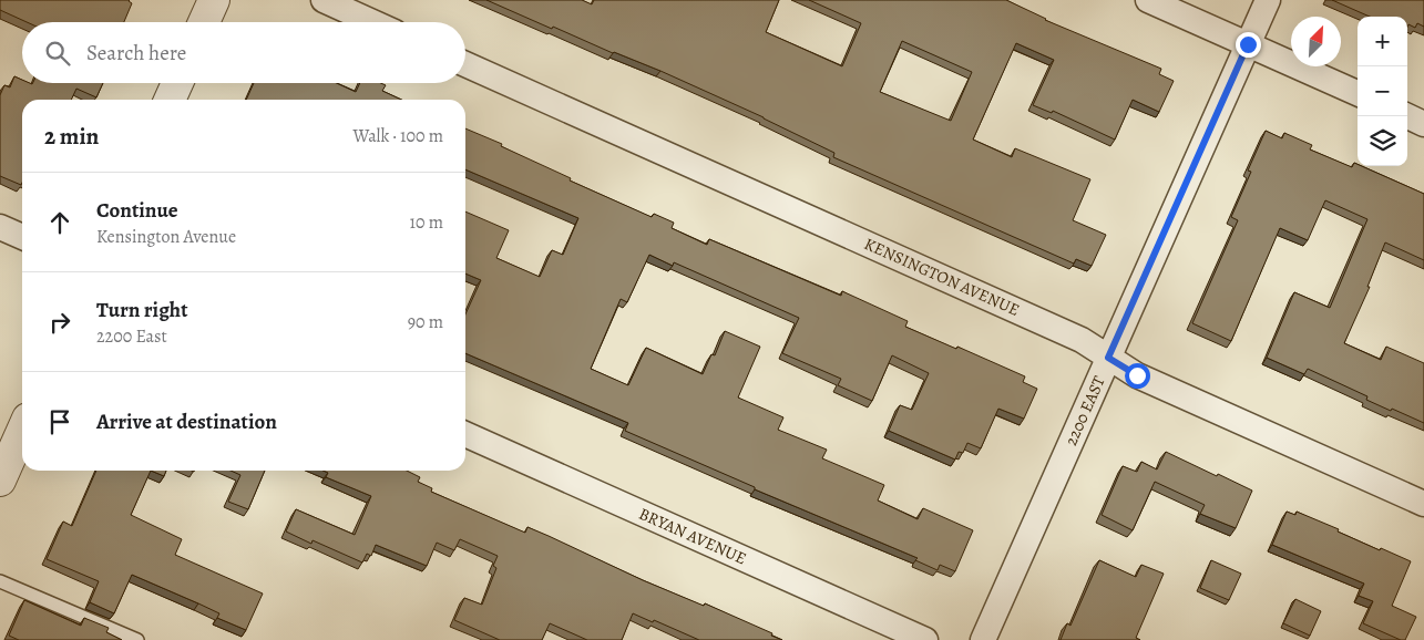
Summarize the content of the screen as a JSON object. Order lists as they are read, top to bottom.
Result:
{
  "streets": {
    "street": ["KENSINGTON AVENUE", "2200 EAST", "BRYAN AVENUE"]
  },
  "crossings": [
    ["KENSINGTON AVENUE", "2200 EAST"]
  ],
  "north": "top right",
  "page": {
    "map_buttons": ["+", "−"],
    "search": "Search here",
    "heading": ["2 min", "Walk · 100 m"],
    "list": [
      ["Continue", "Kensington Avenue", "10 m"],
      ["Turn right", "2200 East", "90 m"],
      "Arrive at destination"
    ]
  }
}
